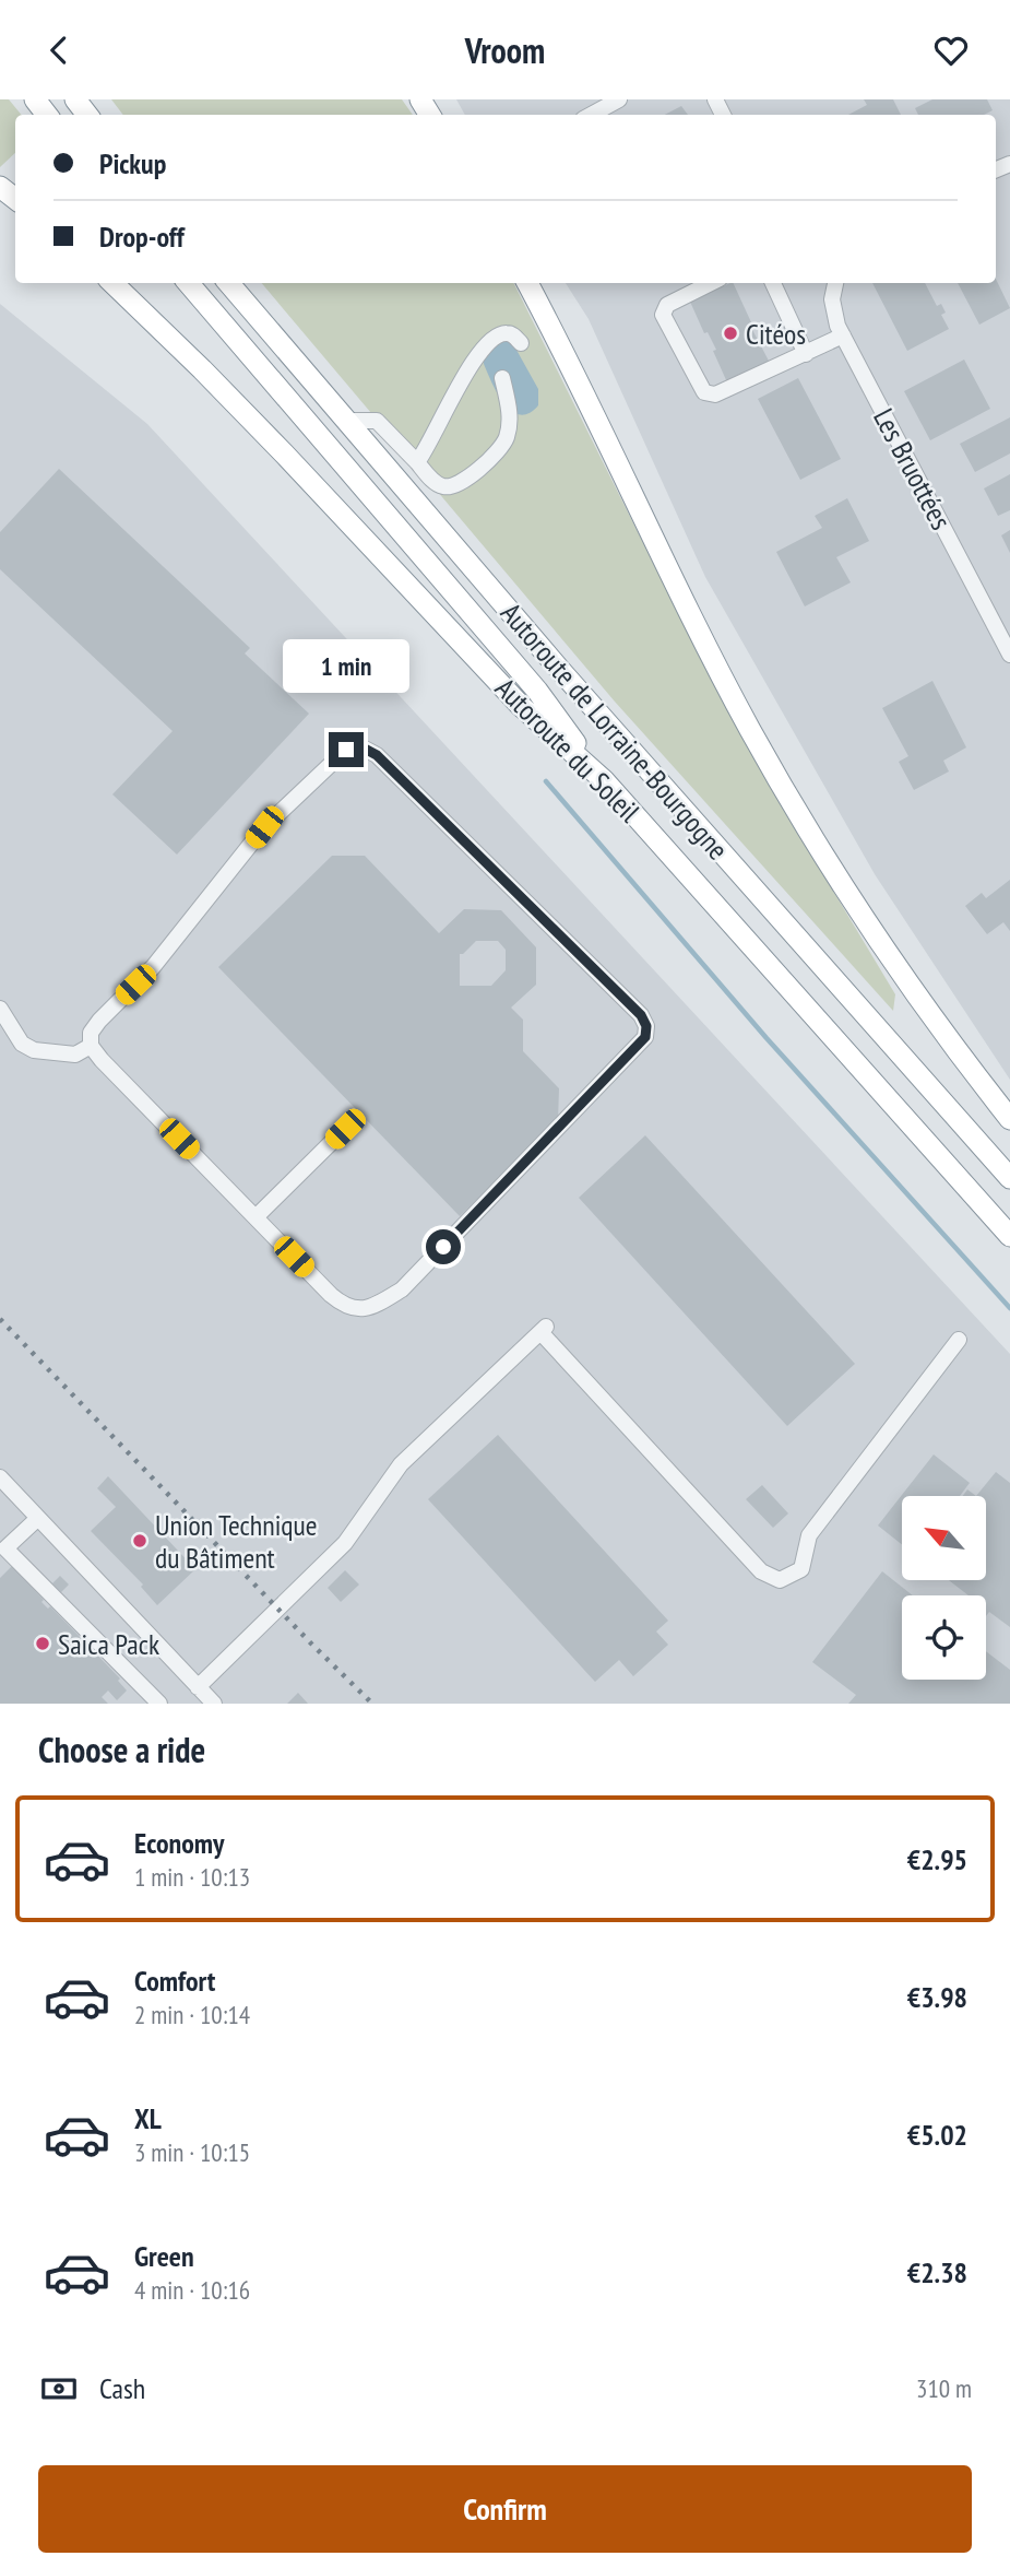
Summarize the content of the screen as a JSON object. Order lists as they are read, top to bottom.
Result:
{
  "streets": {
    "highway": ["Autoroute de Lorraine-Bourgogne", "Autoroute du Soleil"],
    "street": ["Les Bruottées"]
  },
  "crossings": [
    ["Autoroute de Lorraine-Bourgogne", "Autoroute du Soleil"]
  ],
  "places": ["Citéos", "Union Technique du Bâtiment", "Saica Pack"],
  "north": "top left",
  "page": {
    "header": "Vroom",
    "banner": ["Pickup", "Drop-off"],
    "bubble": "1 min",
    "heading": "Choose a ride",
    "list": [
      {
        "name": "Economy",
        "note": "1 min · 10:13",
        "value": "€2.95"
      },
      {
        "name": "Comfort",
        "note": "2 min · 10:14",
        "value": "€3.98"
      },
      {
        "name": "XL",
        "note": "3 min · 10:15",
        "value": "€5.02"
      },
      {
        "name": "Green",
        "note": "4 min · 10:16",
        "value": "€2.38"
      }
    ],
    "pay": ["Cash", "310 m"],
    "buttons": "Confirm"
  }
}
